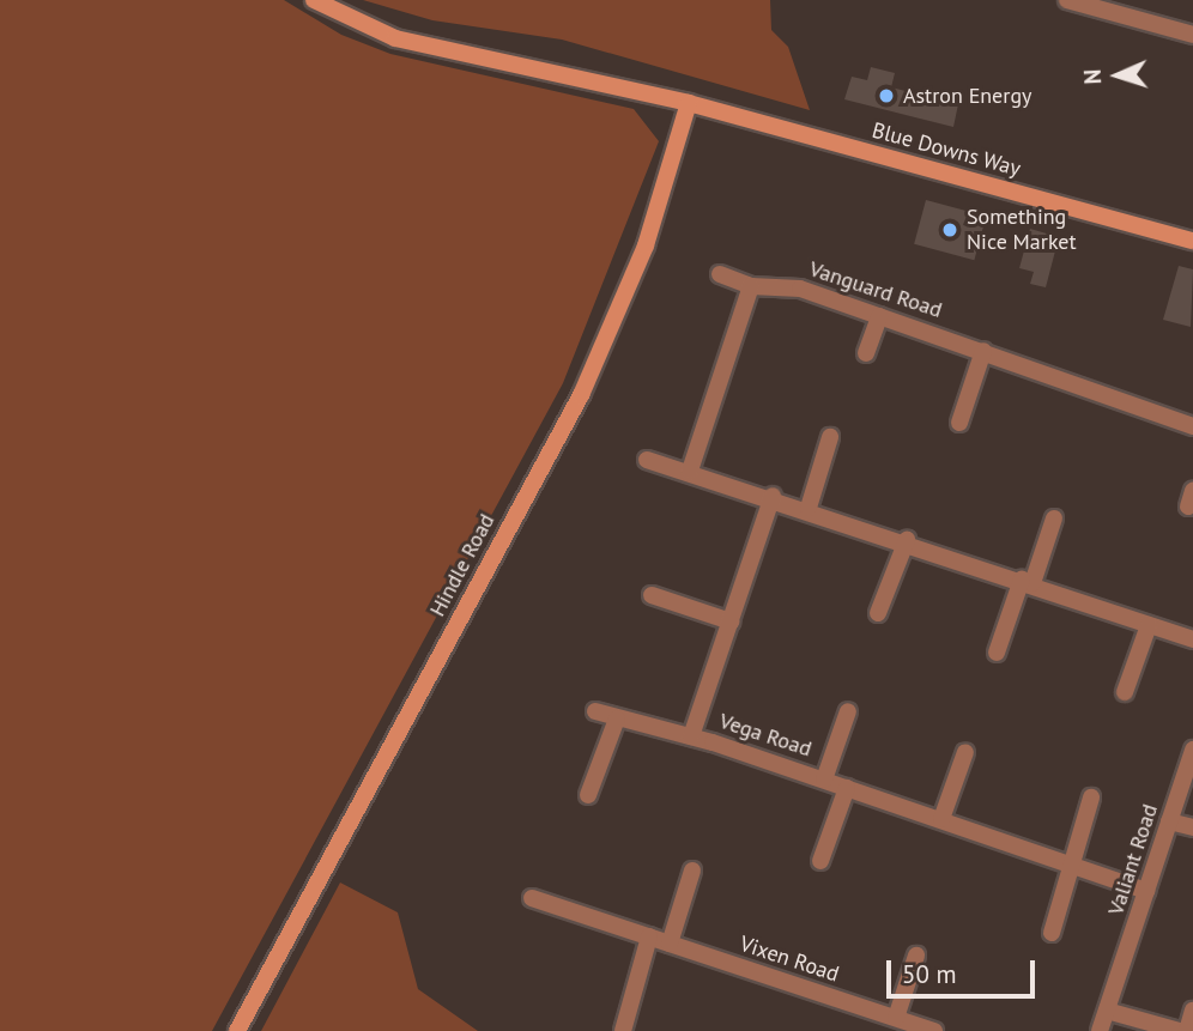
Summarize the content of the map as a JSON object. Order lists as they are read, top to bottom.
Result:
{
  "streets": {
    "street": [
      "Blue Downs Way",
      "Vanguard Road",
      "Hindle Road",
      "Vega Road",
      "Valiant Road",
      "Vixen Road"
    ]
  },
  "crossings": [
    ["Blue Downs Way", "Hindle Road"],
    ["Vega Road", "Valiant Road"]
  ],
  "places": ["Astron Energy", "Something Nice Market"],
  "scale_bar": "50 m",
  "north": "left"
}
